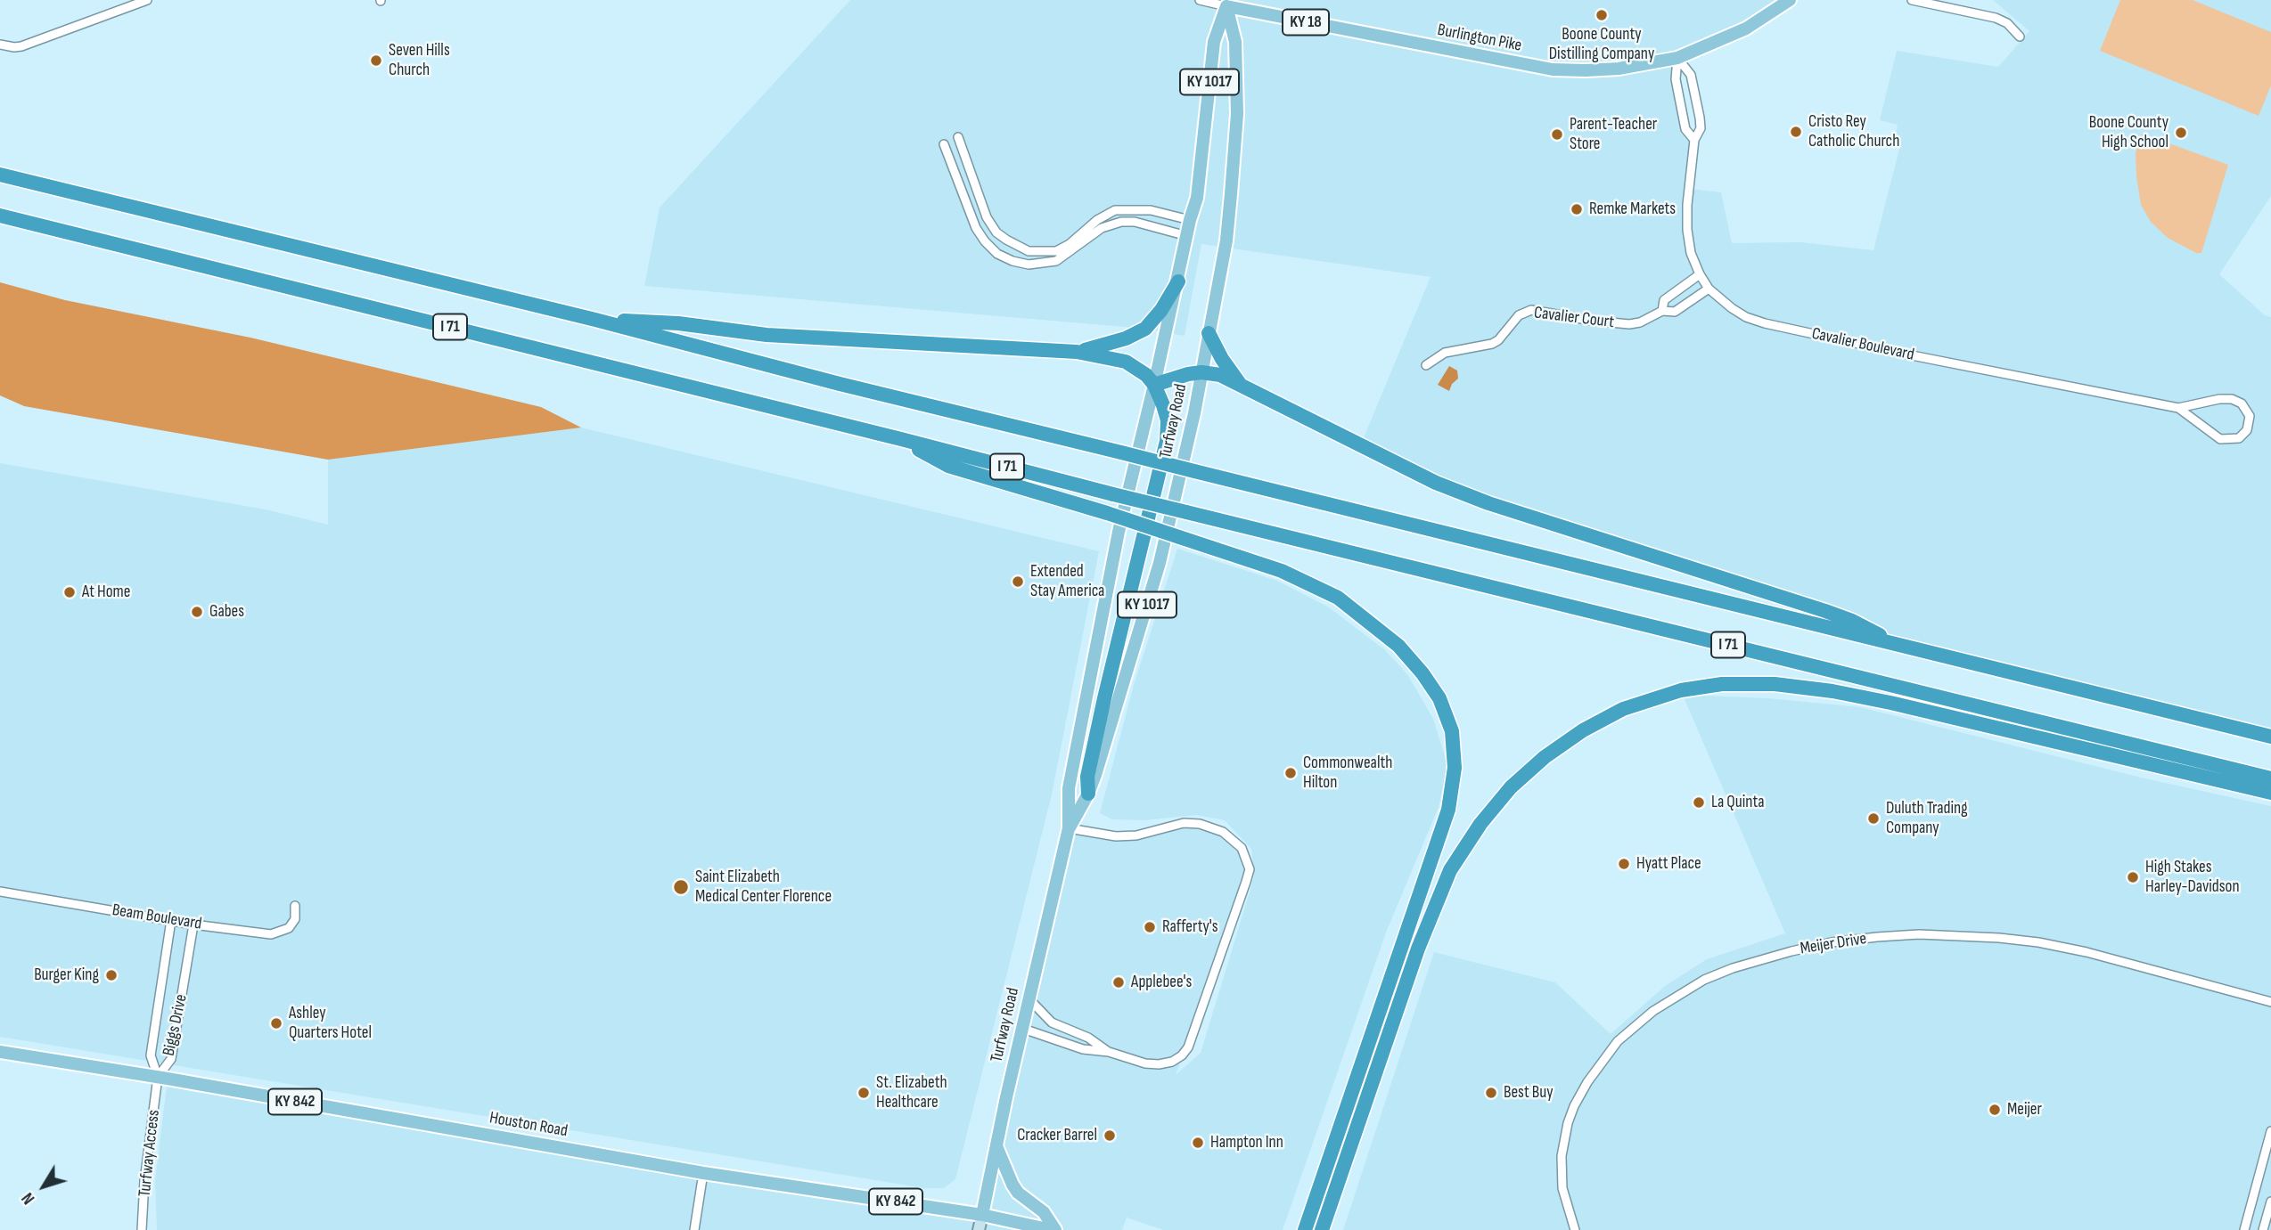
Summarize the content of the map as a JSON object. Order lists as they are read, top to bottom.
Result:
{
  "streets": {
    "highway": ["I 71"],
    "main road": [
      "KY 18",
      "Burlington Pike",
      "KY 1017",
      "Turfway Road",
      "KY 842",
      "Houston Road"
    ],
    "street": [
      "Cavalier Court",
      "Cavalier Boulevard",
      "Beam Boulevard",
      "Meijer Drive",
      "Biggs Drive",
      "Turfway Access"
    ]
  },
  "crossings": [
    ["Burlington Pike", "Cavalier Boulevard"],
    ["Burlington Pike", "Turfway Road"],
    ["Cavalier Court", "Cavalier Boulevard"],
    ["Turfway Road", "Houston Road"],
    ["Beam Boulevard", "Biggs Drive"],
    ["Biggs Drive", "Houston Road"],
    ["Biggs Drive", "Turfway Access"],
    ["Houston Road", "Turfway Access"]
  ],
  "places": [
    "Boone County Distilling Company",
    "Seven Hills Church",
    "Cristo Rey Catholic Church",
    "Boone County High School",
    "Parent-Teacher Store",
    "Remke Markets",
    "Extended Stay America",
    "At Home",
    "Gabes",
    "Commonwealth Hilton",
    "La Quinta",
    "Duluth Trading Company",
    "Hyatt Place",
    "High Stakes Harley-Davidson",
    "Saint Elizabeth Medical Center Florence",
    "Rafferty's",
    "Burger King",
    "Applebee's",
    "Ashley Quarters Hotel",
    "St. Elizabeth Healthcare",
    "Best Buy",
    "Meijer",
    "Cracker Barrel",
    "Hampton Inn"
  ],
  "north": "bottom left"
}
